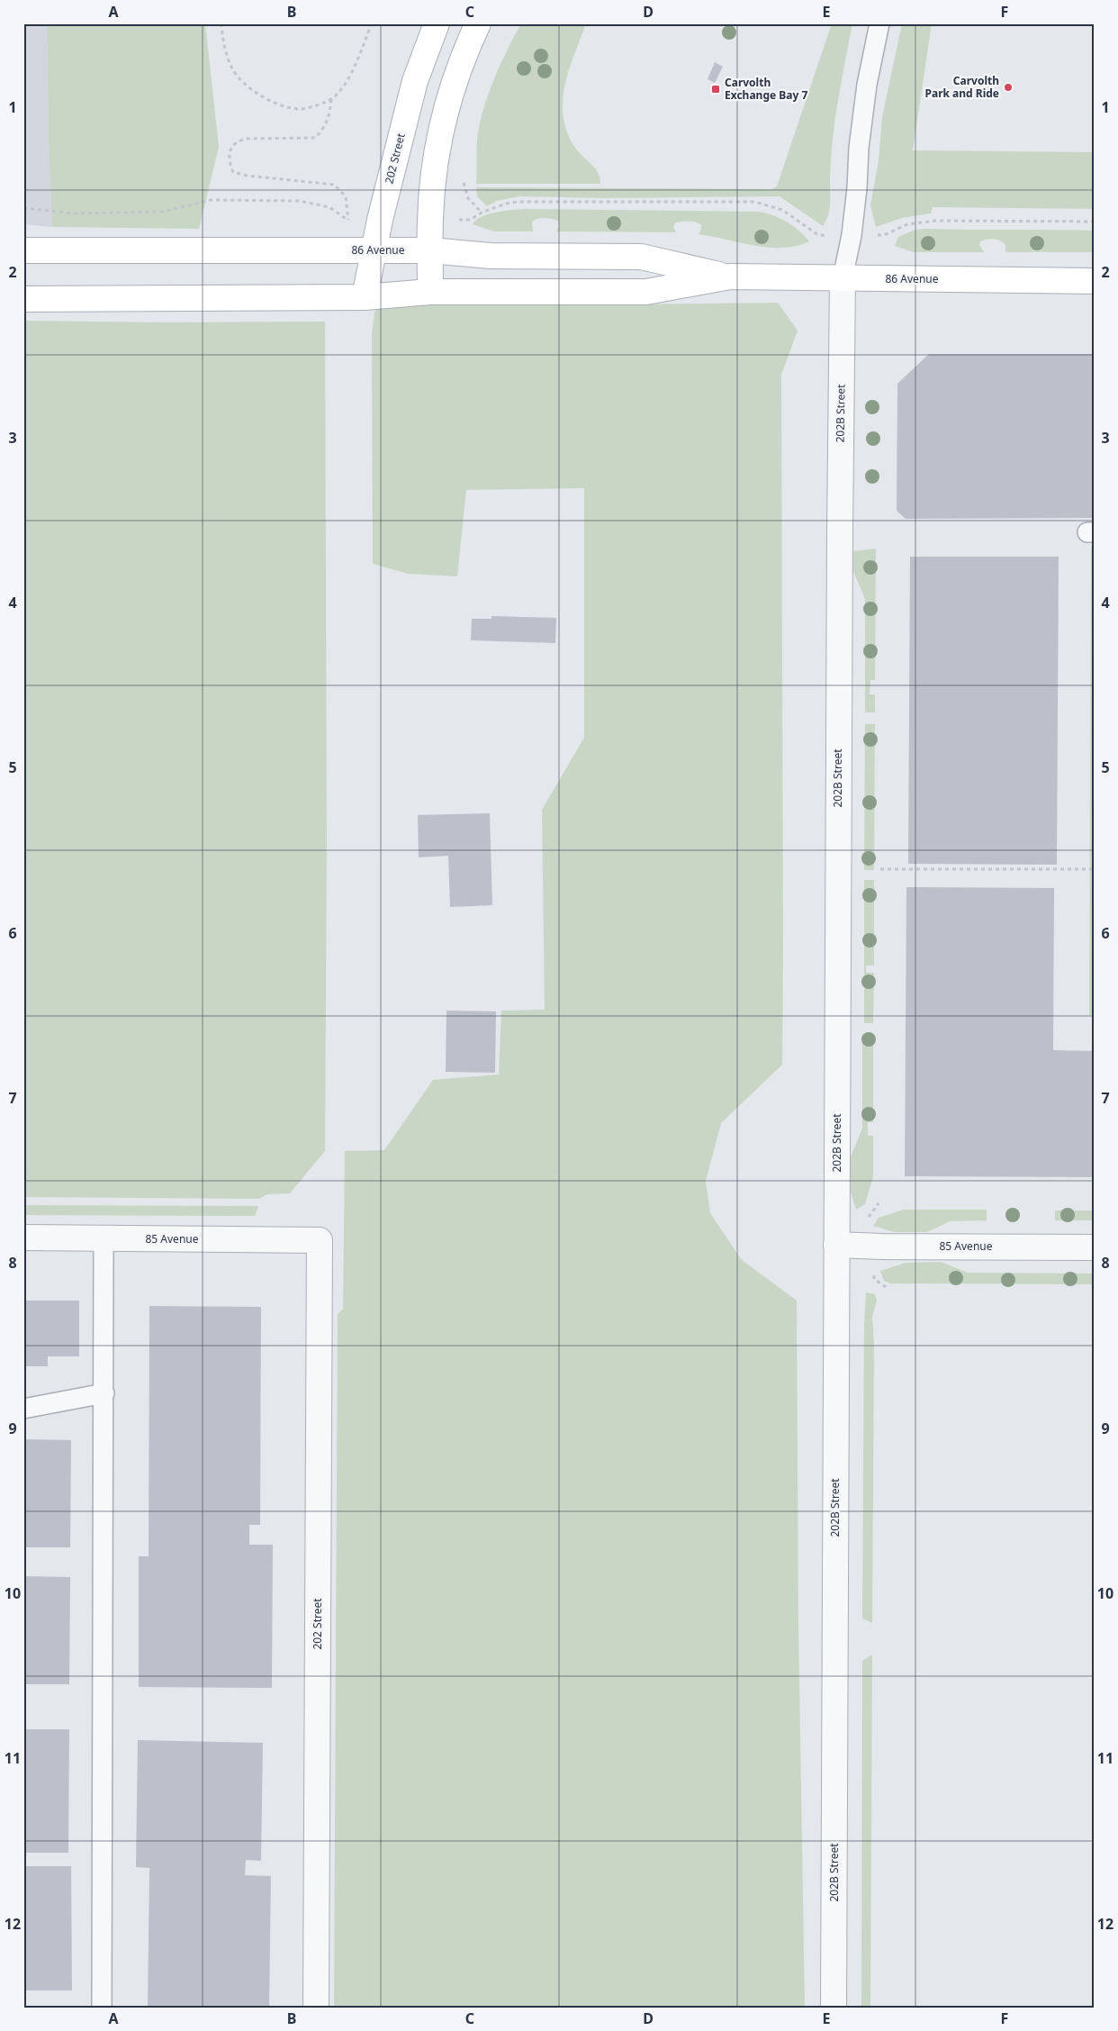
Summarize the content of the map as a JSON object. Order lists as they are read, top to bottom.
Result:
{
  "streets": {
    "main road": ["202 Street", "86 Avenue"],
    "street": ["202B Street", "85 Avenue"]
  },
  "crossings": [
    ["202 Street", "86 Avenue"],
    ["202 Street", "85 Avenue"],
    ["86 Avenue", "202B Street"],
    ["202B Street", "85 Avenue"]
  ],
  "places": {
    "other": ["Carvolth Park and Ride"],
    "transit": ["Carvolth Exchange Bay 7"]
  },
  "grid": {
    "columns": [
      "A",
      "B",
      "C",
      "D",
      "E",
      "F"
    ],
    "rows": [
      "1",
      "2",
      "3",
      "4",
      "5",
      "6",
      "7",
      "8",
      "9",
      "10",
      "11",
      "12"
    ]
  }
}
